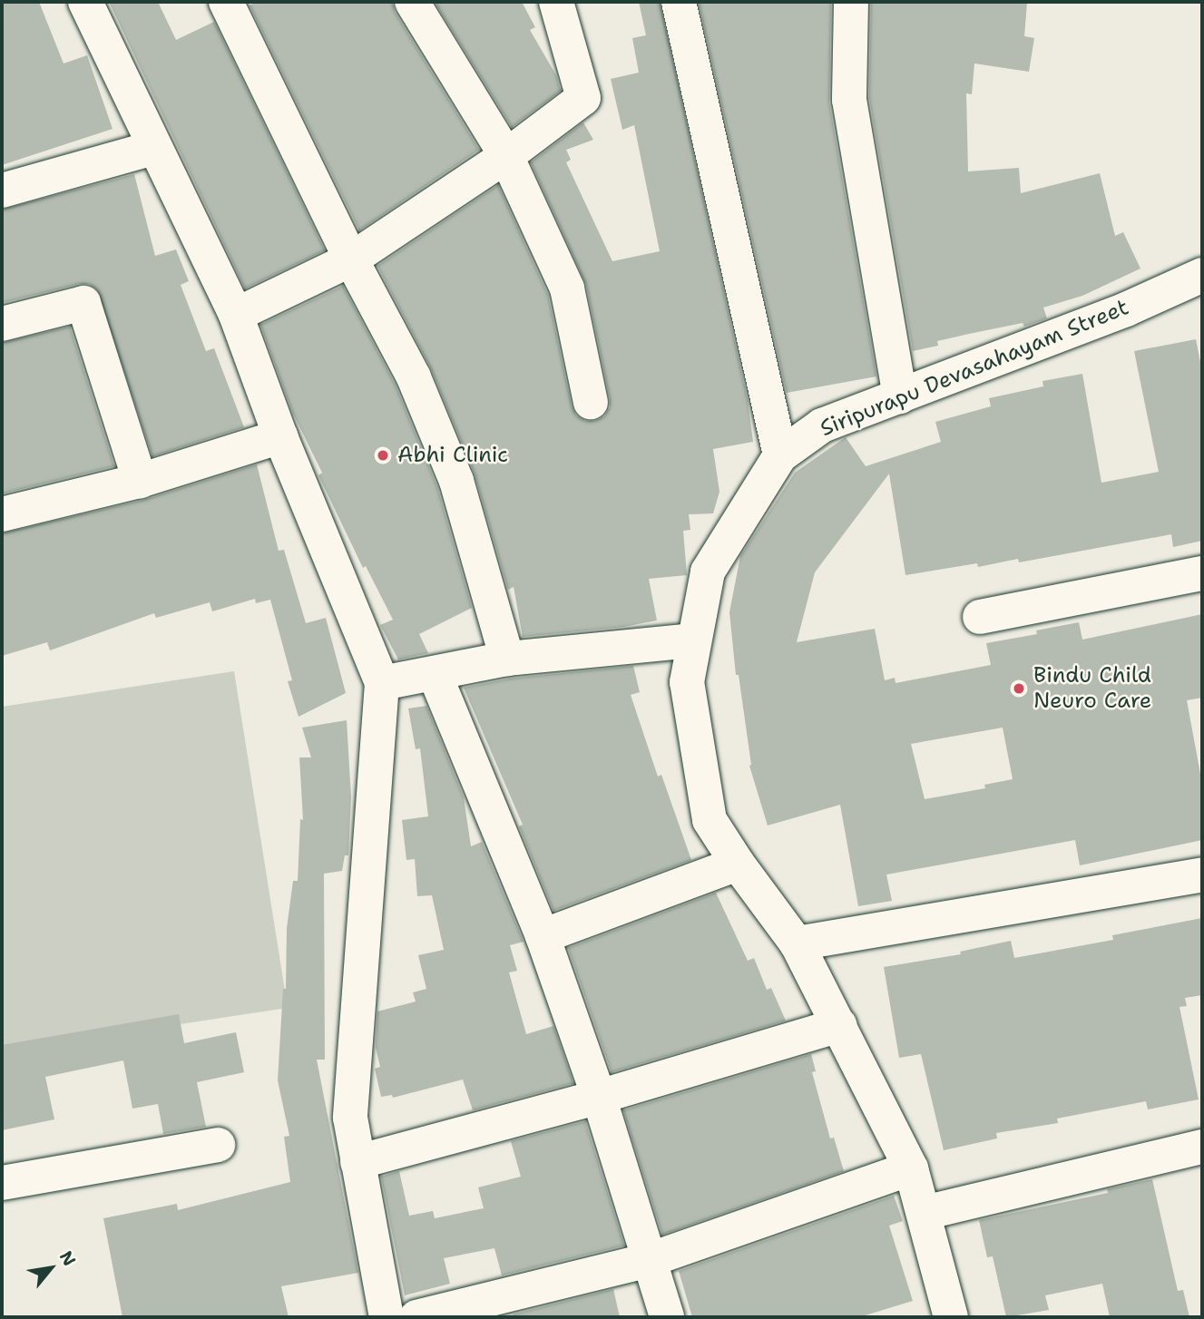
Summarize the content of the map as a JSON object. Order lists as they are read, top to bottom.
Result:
{
  "streets": {
    "street": ["Siripurapu Devasahayam Street"]
  },
  "places": ["Abhi Clinic", "Bindu Child Neuro Care"],
  "north": "top right"
}
